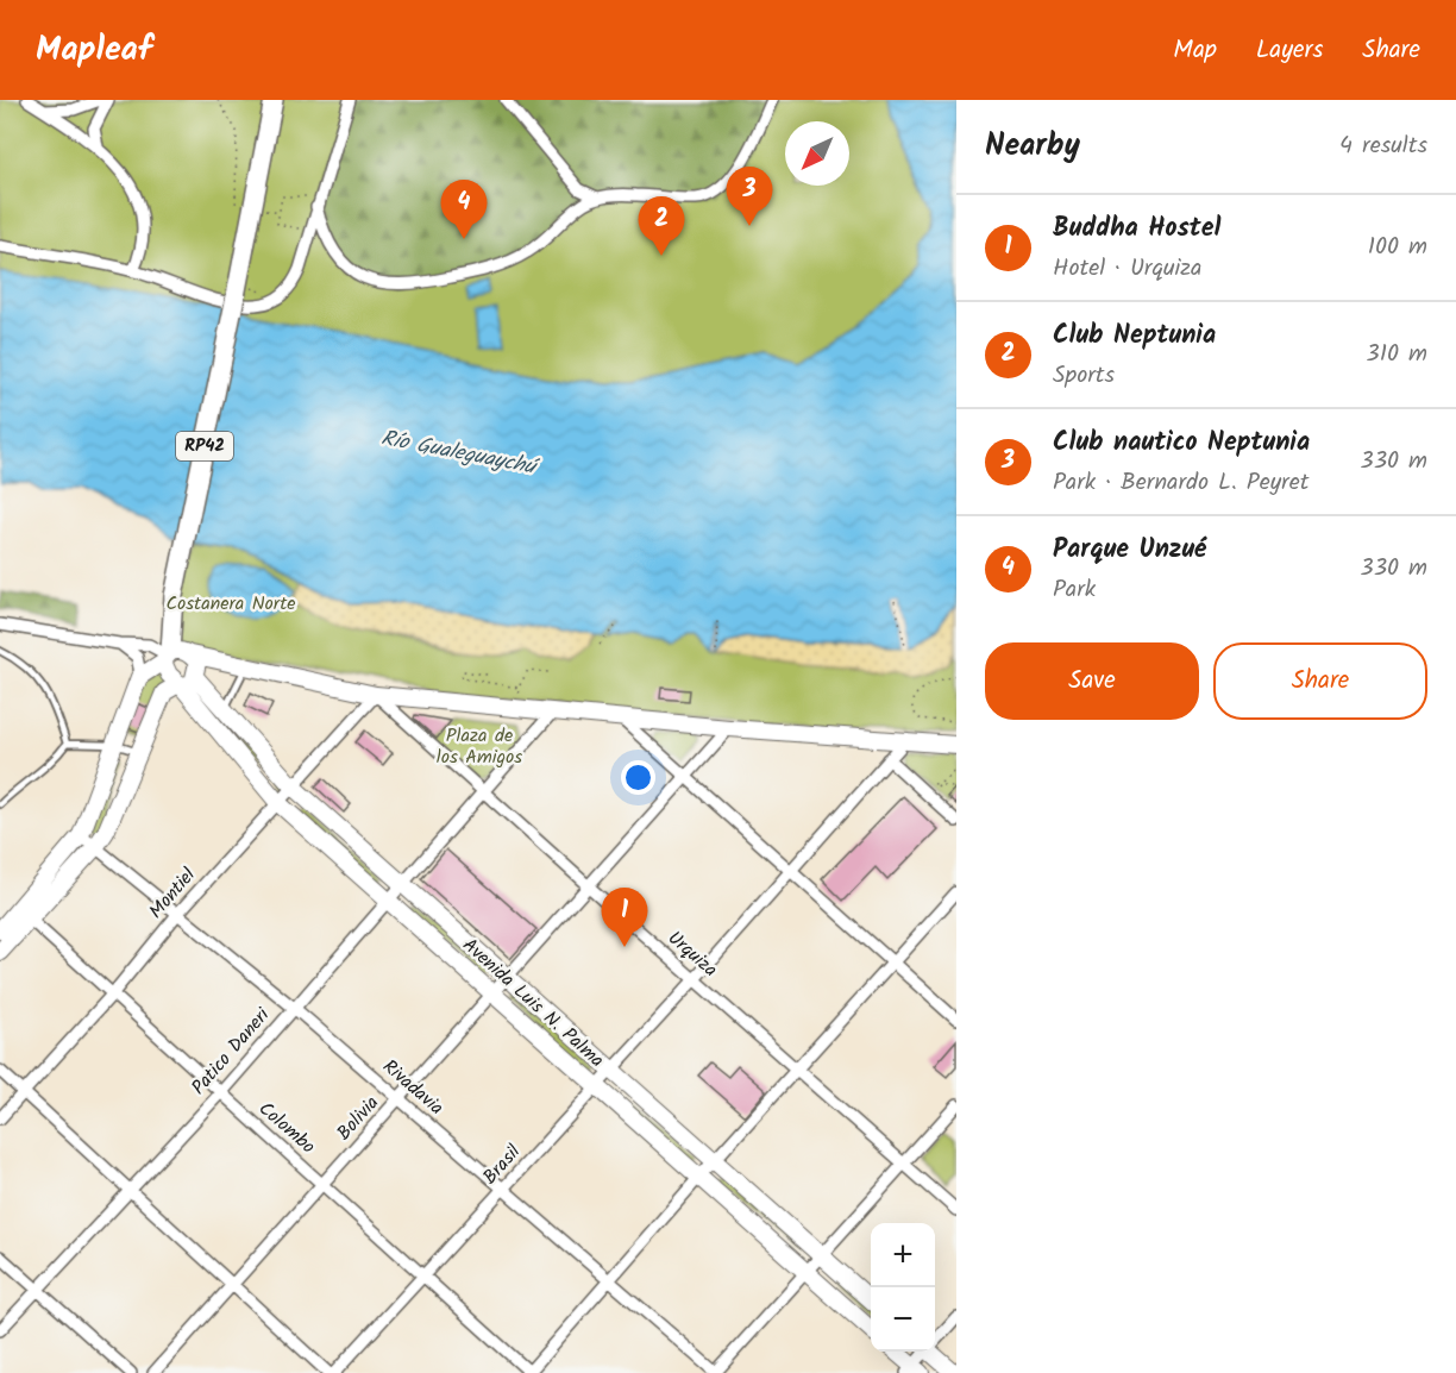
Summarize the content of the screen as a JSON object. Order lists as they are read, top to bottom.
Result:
{
  "streets": {
    "main road": ["RP42", "Avenida Luis N. Palma"],
    "street": [
      "Montiel",
      "Urquiza",
      "Patico Daneri",
      "Rivadavia",
      "Bolivia",
      "Colombo",
      "Brasil"
    ]
  },
  "crossings": [
    ["Montiel", "Urquiza"],
    ["Montiel", "Avenida Luis N. Palma"],
    ["Montiel", "Rivadavia"],
    ["Montiel", "Colombo"],
    ["Urquiza", "Patico Daneri"],
    ["Urquiza", "Bolivia"],
    ["Urquiza", "Brasil"],
    ["Avenida Luis N. Palma", "Patico Daneri"],
    ["Avenida Luis N. Palma", "Bolivia"],
    ["Avenida Luis N. Palma", "Brasil"],
    ["Patico Daneri", "Rivadavia"],
    ["Patico Daneri", "Colombo"],
    ["Rivadavia", "Bolivia"],
    ["Rivadavia", "Brasil"],
    ["Bolivia", "Colombo"],
    ["Colombo", "Brasil"]
  ],
  "water": ["Río Gualeguaychú"],
  "parks": ["Costanera Norte", "Plaza de los Amigos"],
  "north": "bottom left",
  "page": {
    "header": "Mapleaf",
    "nav": ["Map", "Layers", "Share"],
    "heading": ["Nearby", "4 results"],
    "pins": [
      "3",
      "4",
      "2",
      "1"
    ],
    "list": [
      {
        "mark": "1",
        "name": "Buddha Hostel",
        "note": "Hotel · Urquiza",
        "value": "100 m"
      },
      {
        "mark": "2",
        "name": "Club Neptunia",
        "note": "Sports",
        "value": "310 m"
      },
      {
        "mark": "3",
        "name": "Club nautico Neptunia",
        "note": "Park · Bernardo L. Peyret",
        "value": "330 m"
      },
      {
        "mark": "4",
        "name": "Parque Unzué",
        "note": "Park",
        "value": "330 m"
      }
    ],
    "buttons": ["Save", "Share"],
    "map_buttons": ["+", "−"]
  }
}
